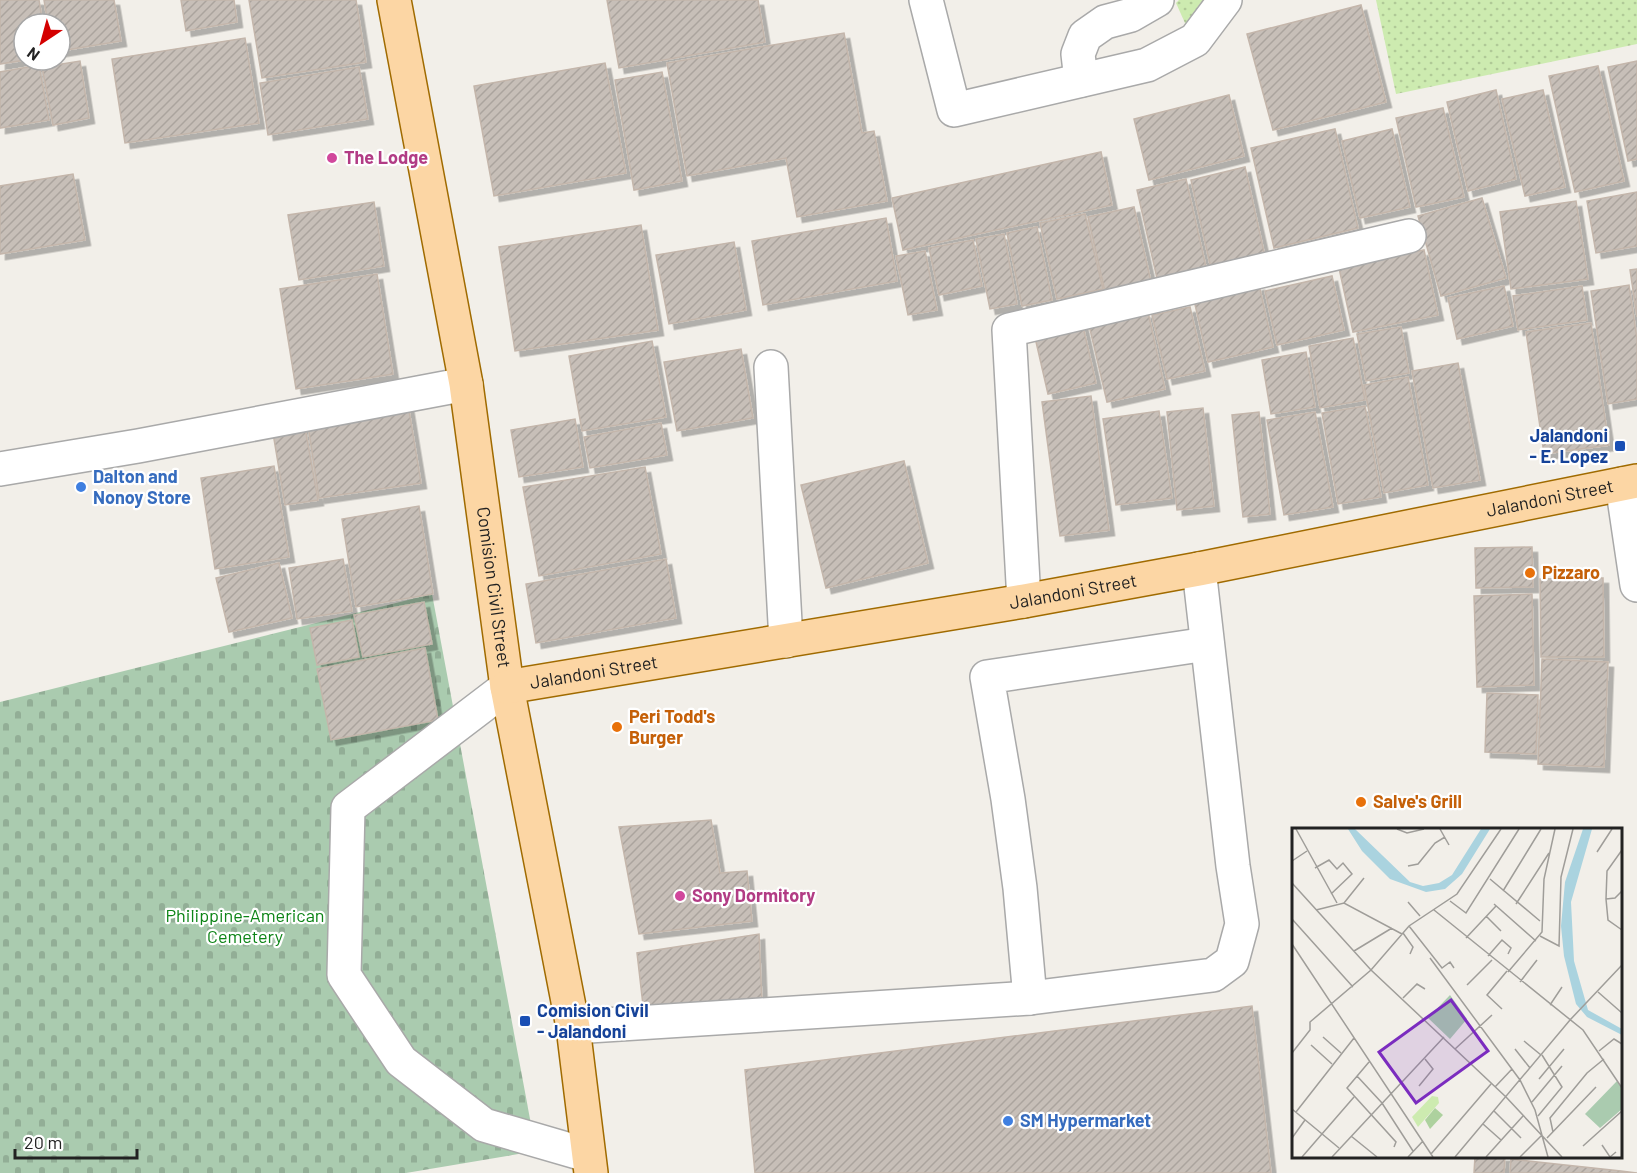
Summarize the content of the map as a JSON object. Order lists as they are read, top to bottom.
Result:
{
  "streets": {
    "main road": ["Jalandoni Street", "Comision Civil Street"]
  },
  "crossings": [
    ["Jalandoni Street", "Comision Civil Street"]
  ],
  "parks": ["Philippine-American Cemetery"],
  "places": {
    "other": [
      "The Lodge",
      "Dalton and Nonoy Store",
      "Pizzaro",
      "Peri Todd's Burger",
      "Salve's Grill",
      "Sony Dormitory",
      "SM Hypermarket"
    ],
    "transit": ["Jalandoni - E. Lopez", "Comision Civil - Jalandoni"]
  },
  "scale_bar": "20 m",
  "north": "bottom left"
}
